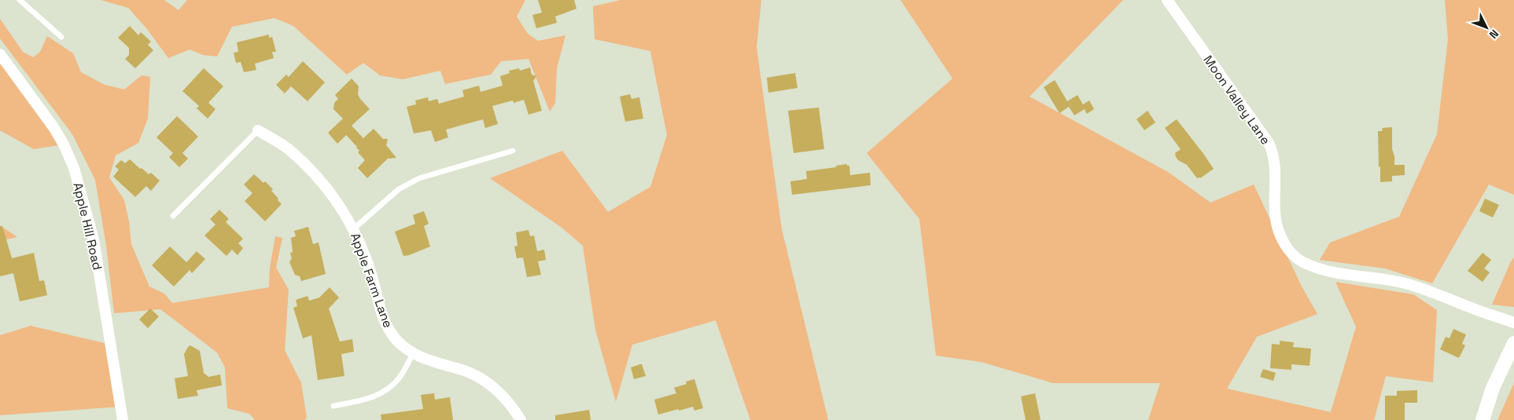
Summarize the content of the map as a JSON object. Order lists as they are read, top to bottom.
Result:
{
  "streets": {
    "street": ["Moon Valley Lane", "Apple Hill Road", "Apple Farm Lane"]
  },
  "north": "bottom right"
}
